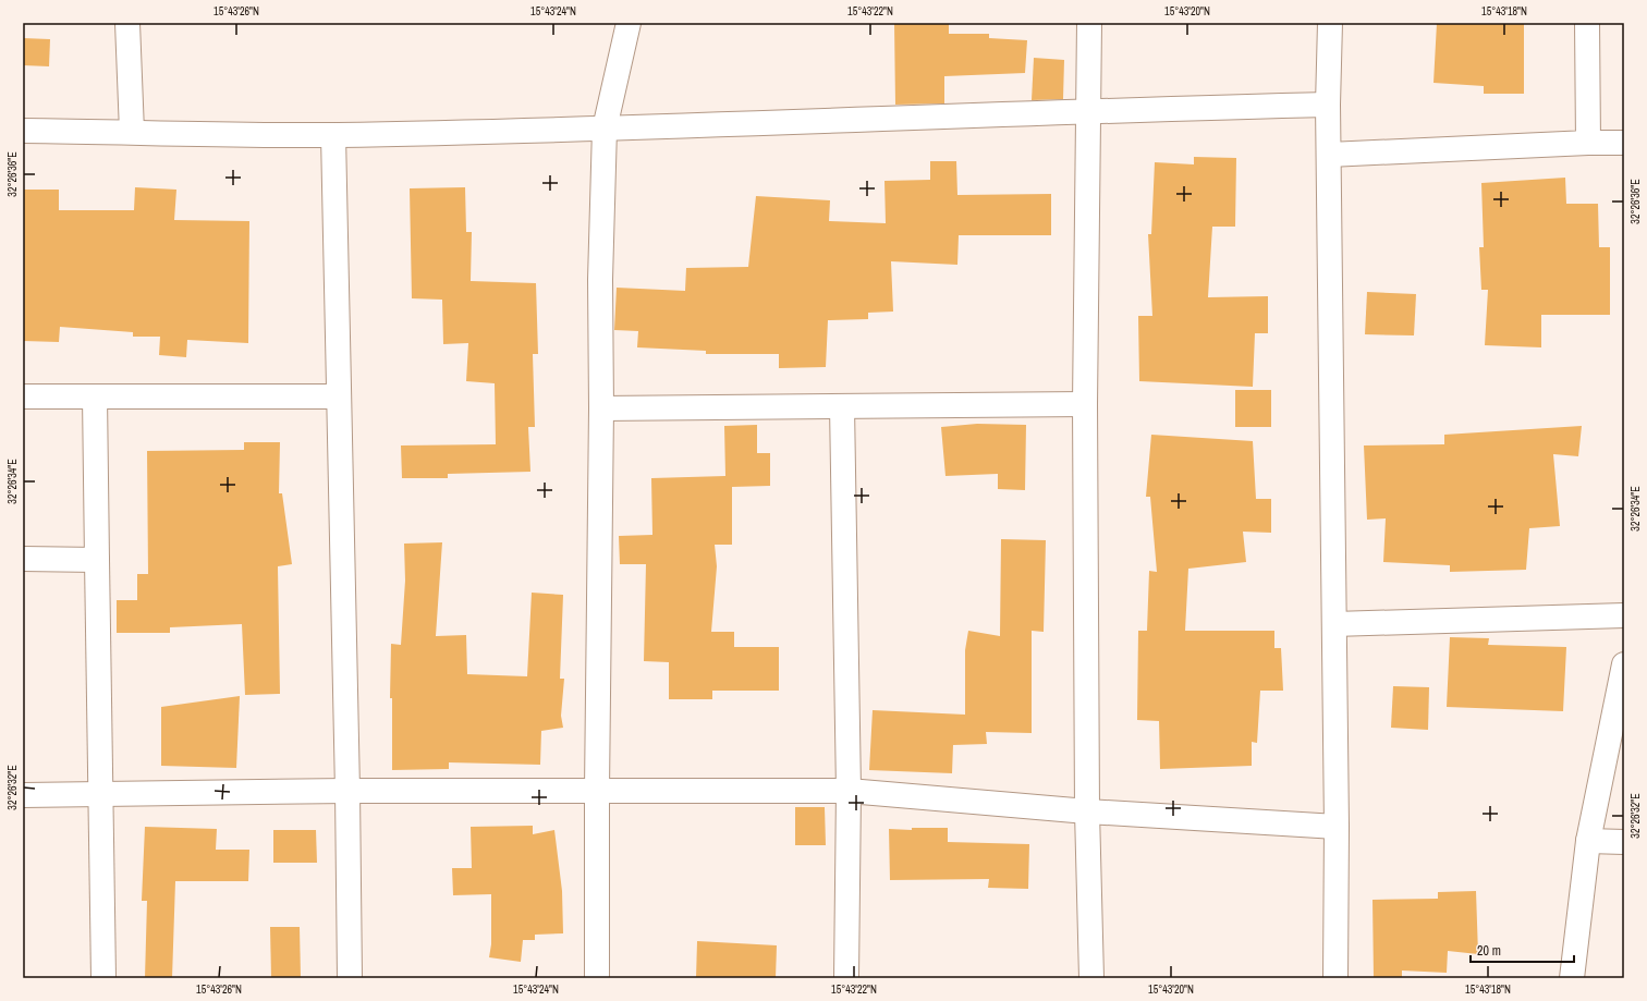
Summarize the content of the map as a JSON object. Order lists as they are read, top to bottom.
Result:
{
  "scale_bar": "20 m",
  "coordinates": [
    "15°43'26\"N",
    "15°43'24\"N",
    "15°43'22\"N",
    "15°43'20\"N",
    "15°43'18\"N",
    "32°26'36\"E",
    "32°26'34\"E",
    "32°26'32\"E"
  ]
}
